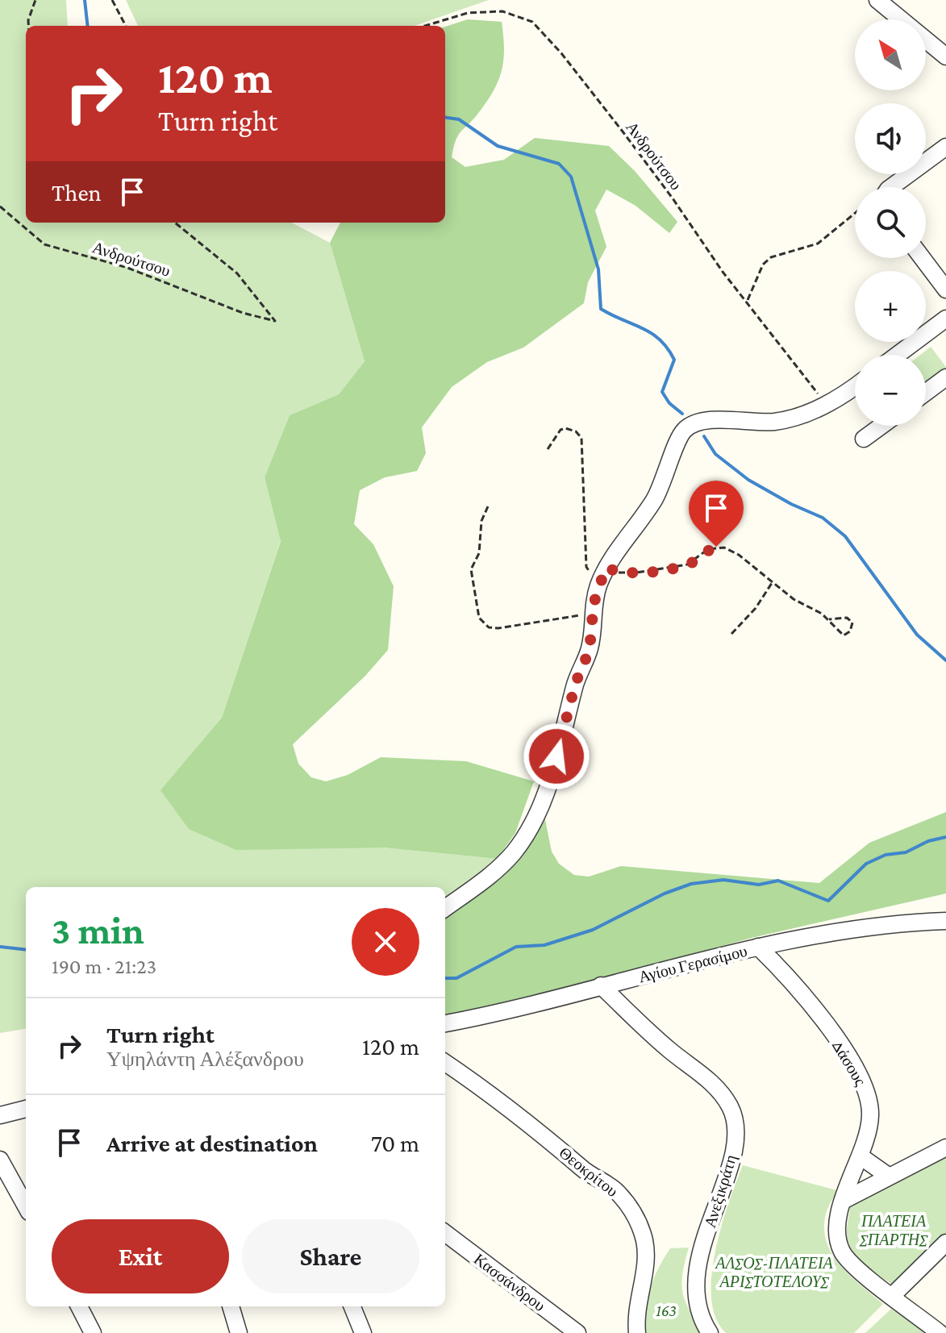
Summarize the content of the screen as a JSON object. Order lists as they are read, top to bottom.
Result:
{
  "streets": {
    "street": [
      "Αγίου Γερασίμου",
      "Δάσους",
      "Θεοκρίτου",
      "Ανεξικράτη",
      "Κασσάνδρου"
    ],
    "path": ["Ανδρούτσου"]
  },
  "crossings": [
    ["Αγίου Γερασίμου", "Δάσους"],
    ["Αγίου Γερασίμου", "Ανεξικράτη"]
  ],
  "parks": ["ΠΛΑΤΕΙΑ ΣΠΑΡΤΗΣ", "ΑΛΣΟΣ-ΠΛΑΤΕΙΑ ΑΡΙΣΤΟΤΕΛΟΥΣ", "163"],
  "north": "top left",
  "page": {
    "map_buttons": ["+", "−"],
    "turn": ["120 m", "Turn right"],
    "then": "Then",
    "heading": ["3 min", "190 m · 21:23"],
    "list": [
      {
        "name": "Turn right",
        "note": "Υψηλάντη Αλέξανδρου",
        "value": "120 m"
      },
      {
        "name": "Arrive at destination",
        "value": "70 m"
      }
    ],
    "buttons": ["Exit", "Share"]
  }
}
